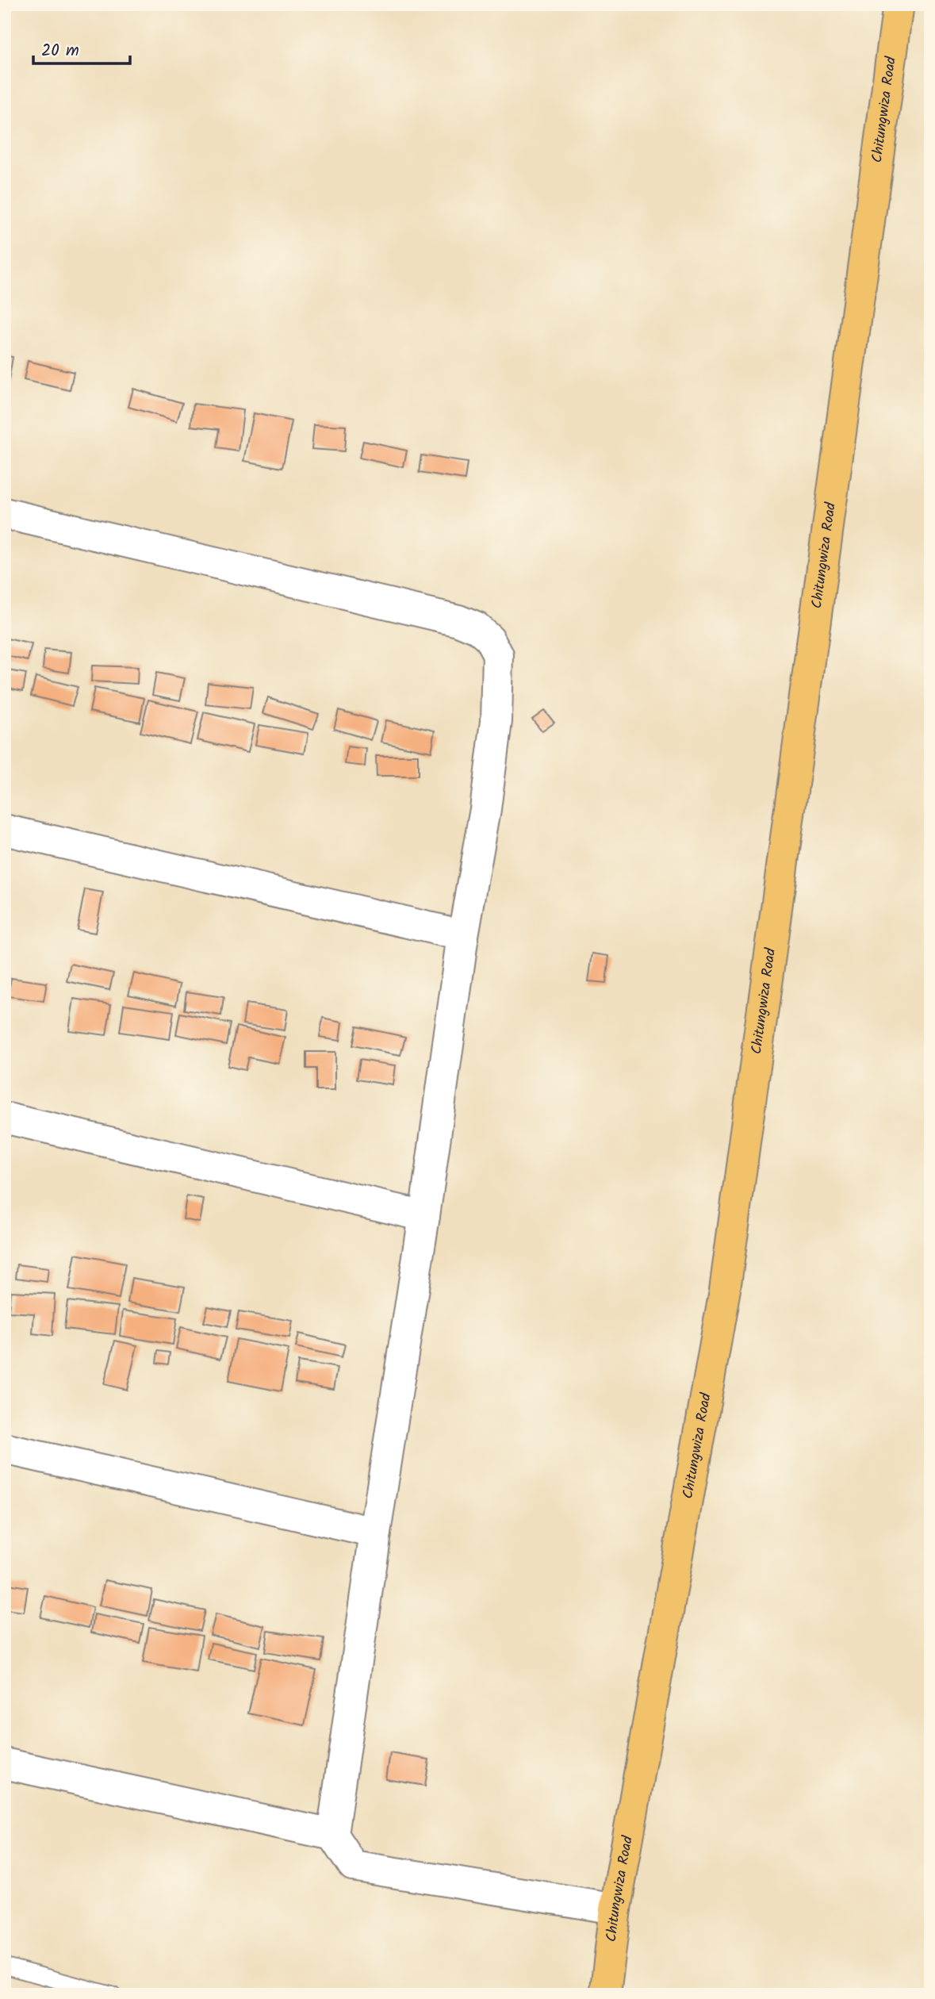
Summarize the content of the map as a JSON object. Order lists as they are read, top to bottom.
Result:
{
  "streets": {
    "main road": ["Chitungwiza Road"]
  },
  "scale_bar": "20 m"
}
